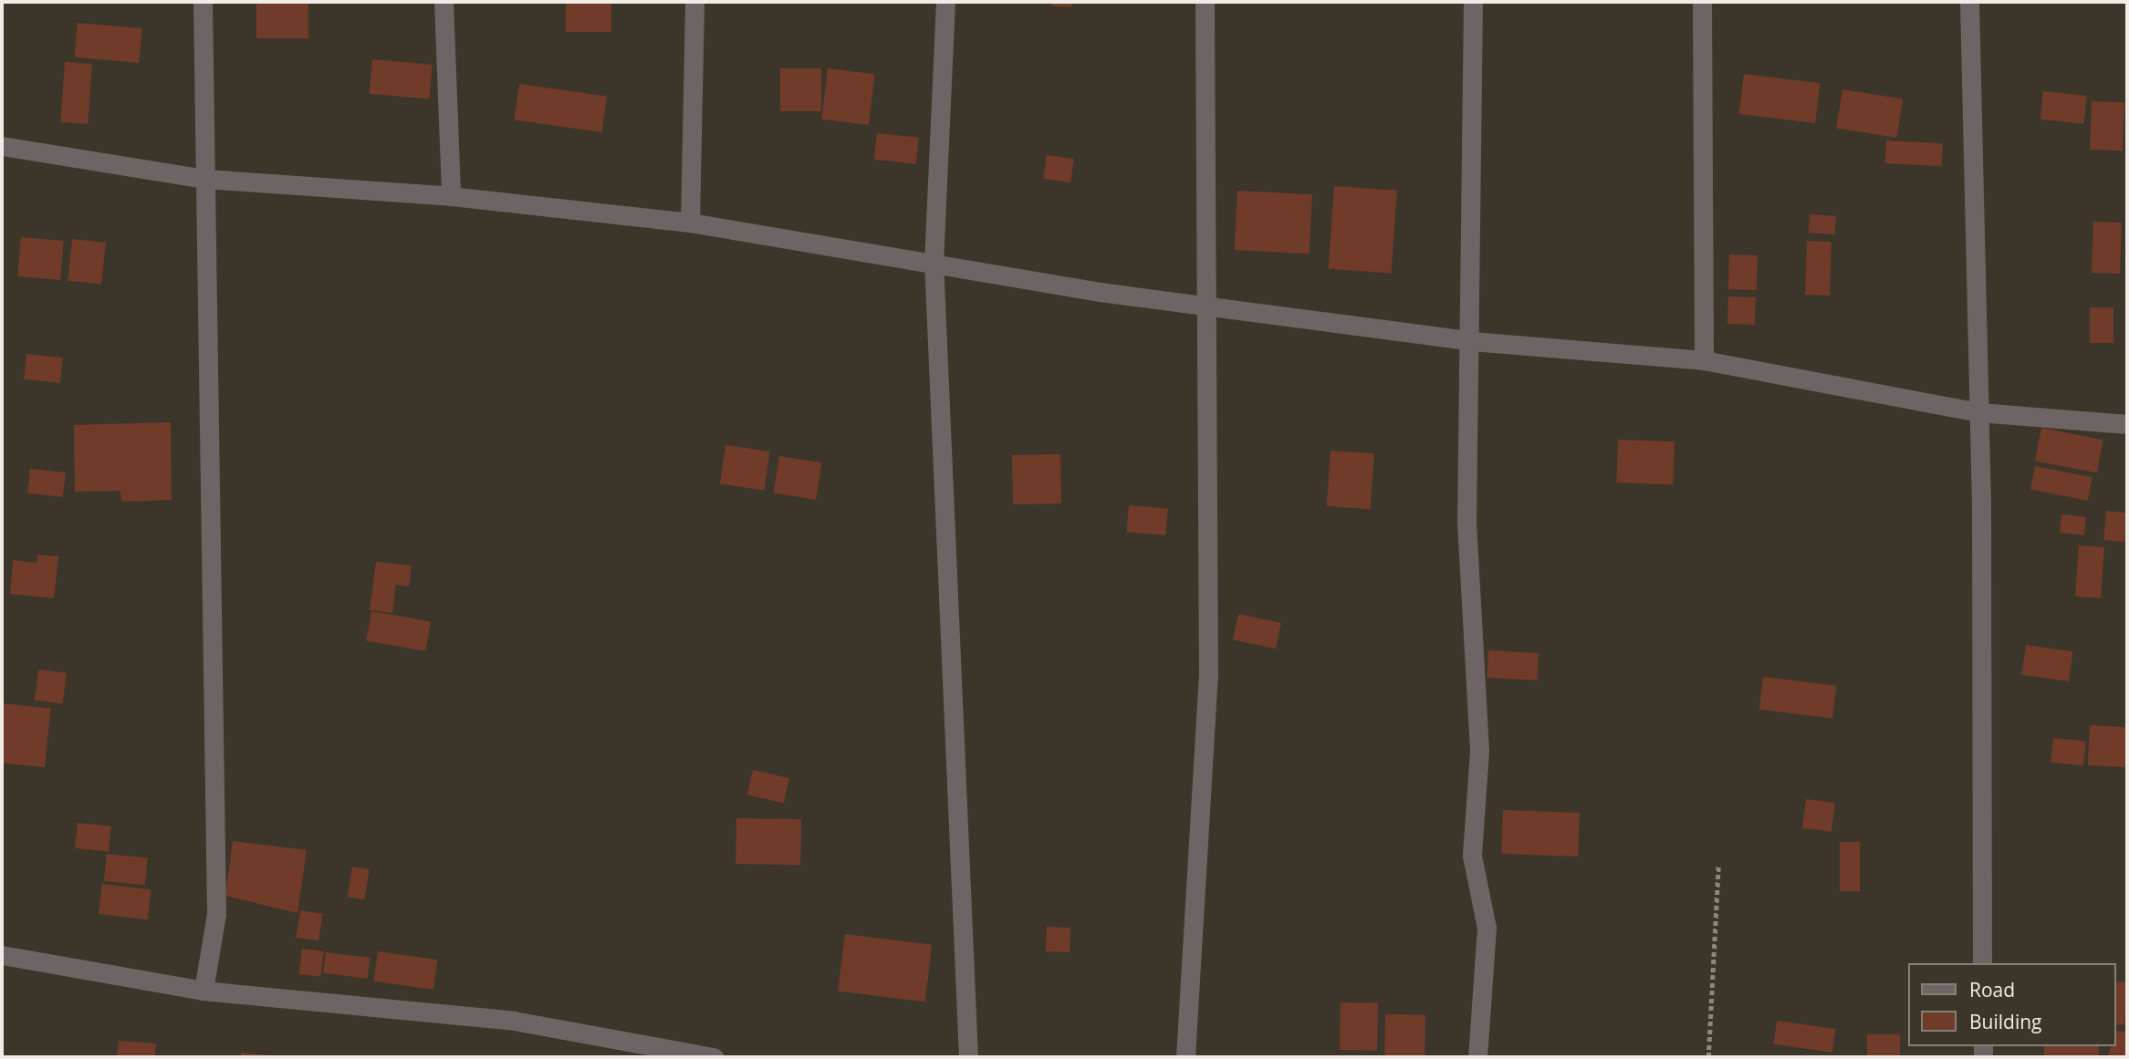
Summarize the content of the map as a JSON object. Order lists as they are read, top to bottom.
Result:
{
  "legend": ["Road", "Building"]
}
